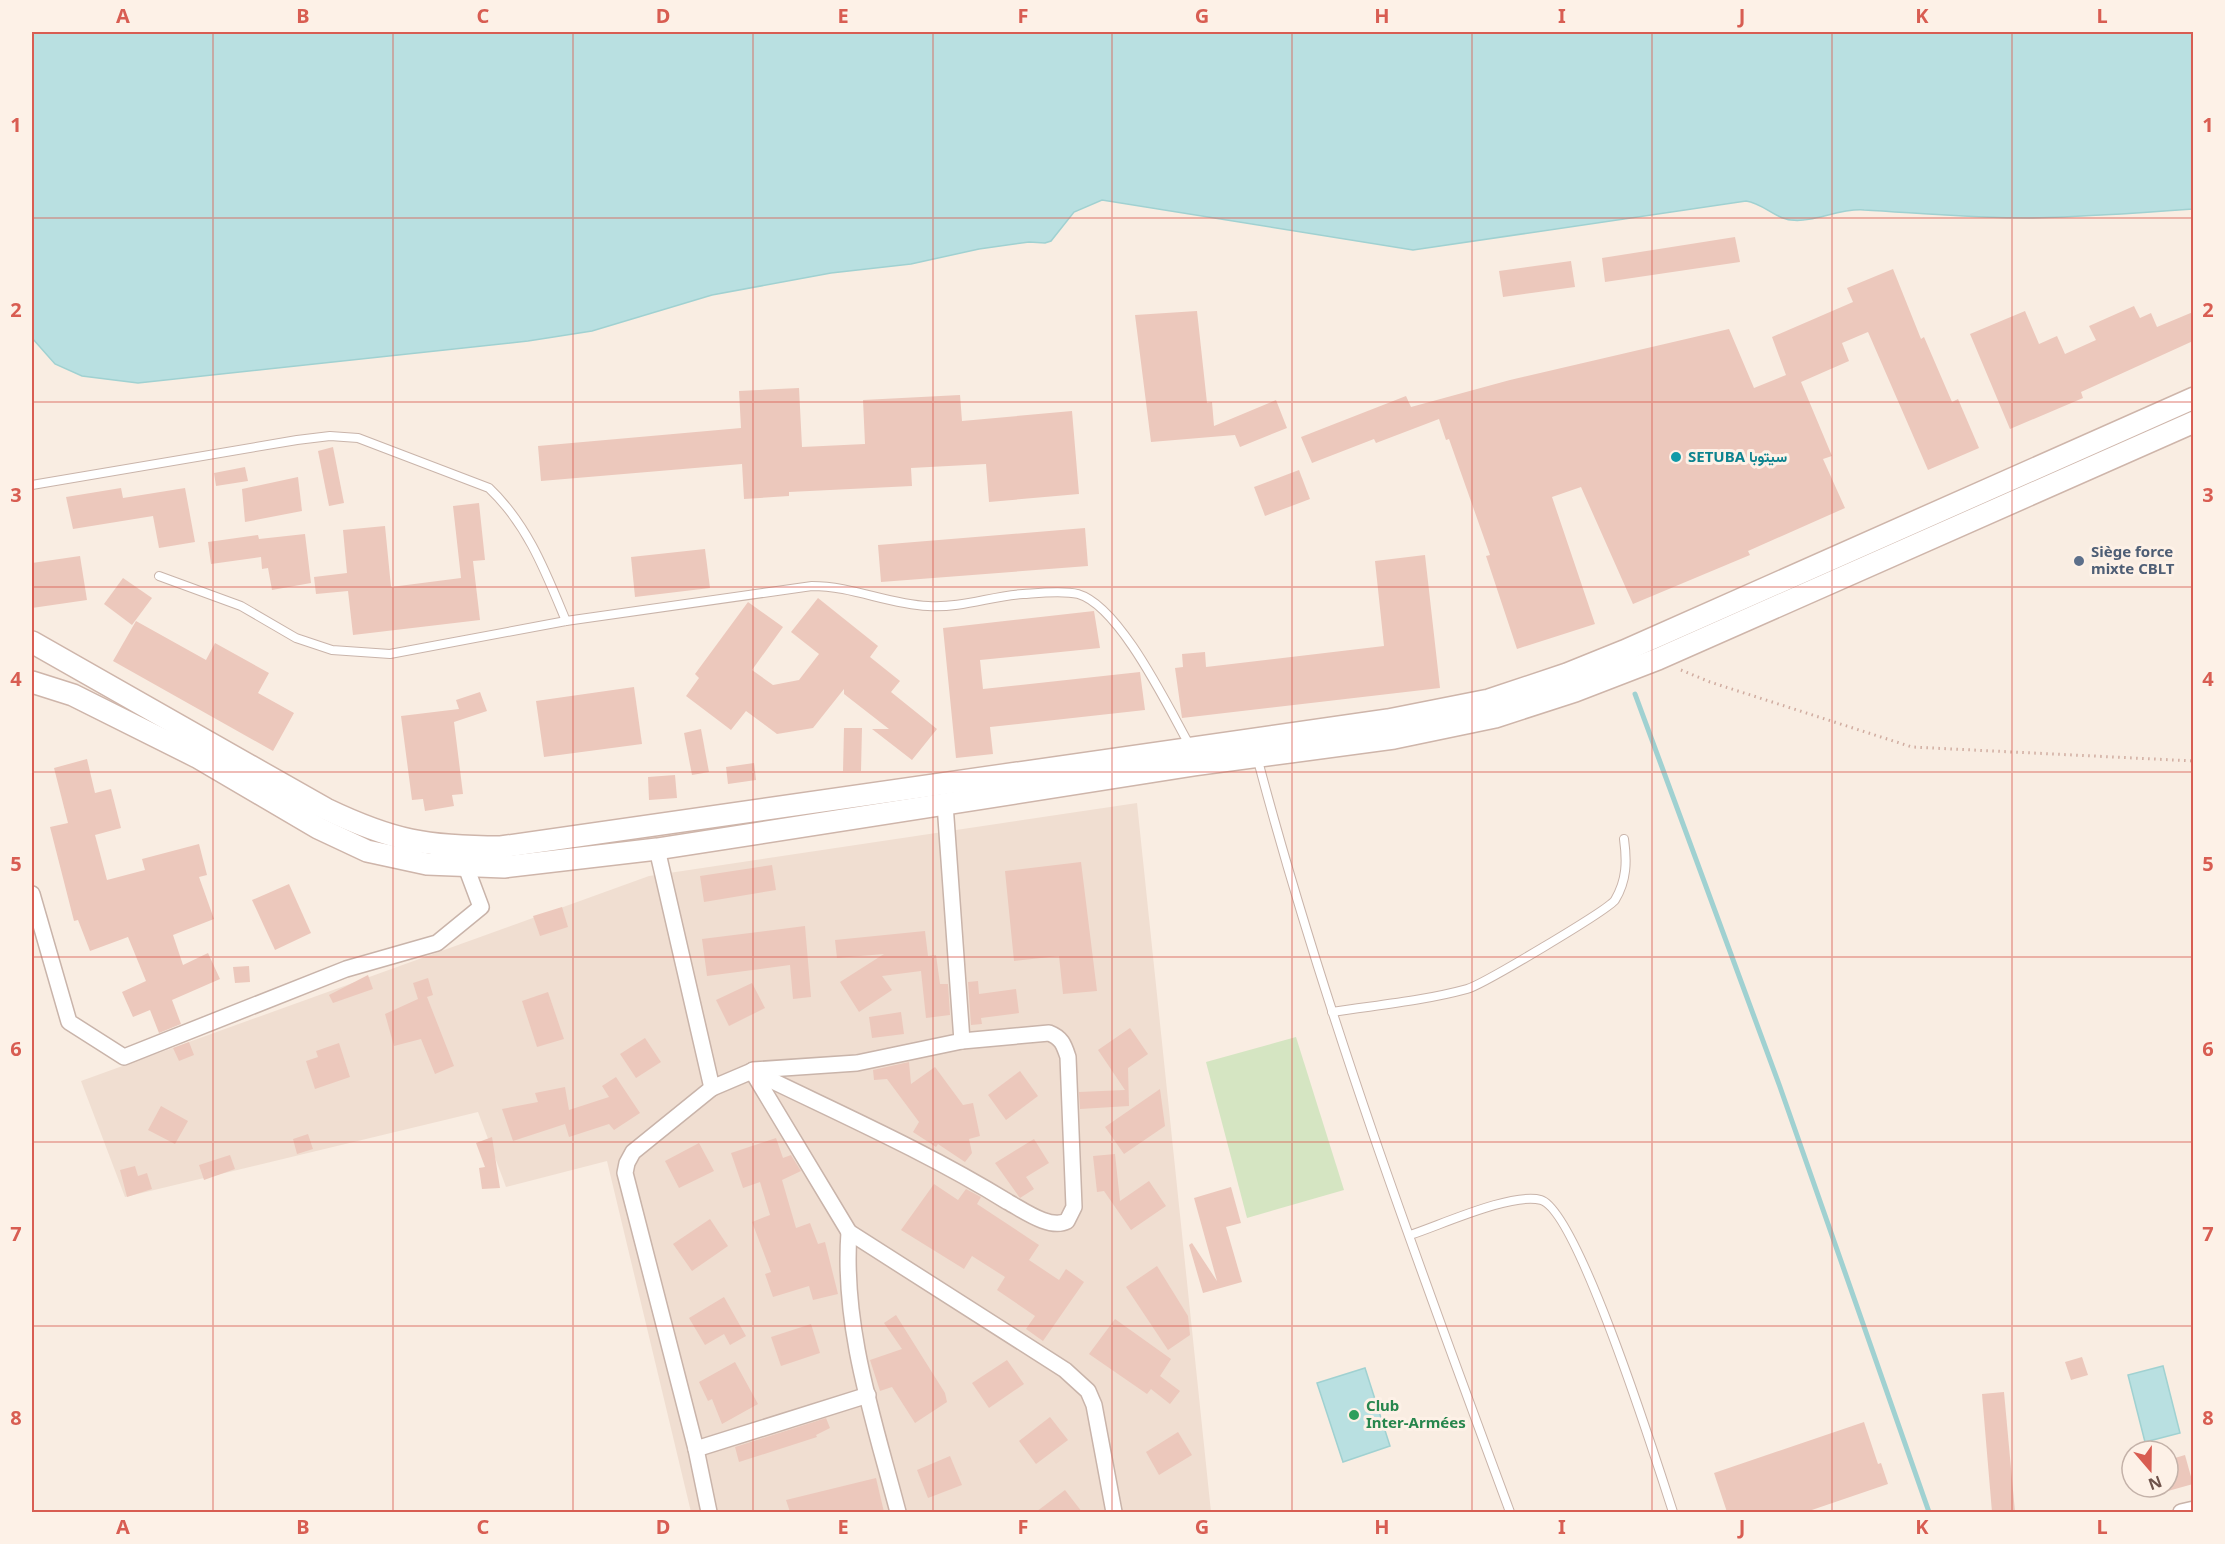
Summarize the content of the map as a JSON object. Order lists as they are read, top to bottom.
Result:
{
  "places": ["SETUBA سيتوبا", "Siège force mixte CBLT", "Club Inter-Armées"],
  "north": "bottom",
  "grid": {
    "columns": [
      "A",
      "B",
      "C",
      "D",
      "E",
      "F",
      "G",
      "H",
      "I",
      "J",
      "K",
      "L"
    ],
    "rows": [
      "1",
      "2",
      "3",
      "4",
      "5",
      "6",
      "7",
      "8"
    ]
  }
}
